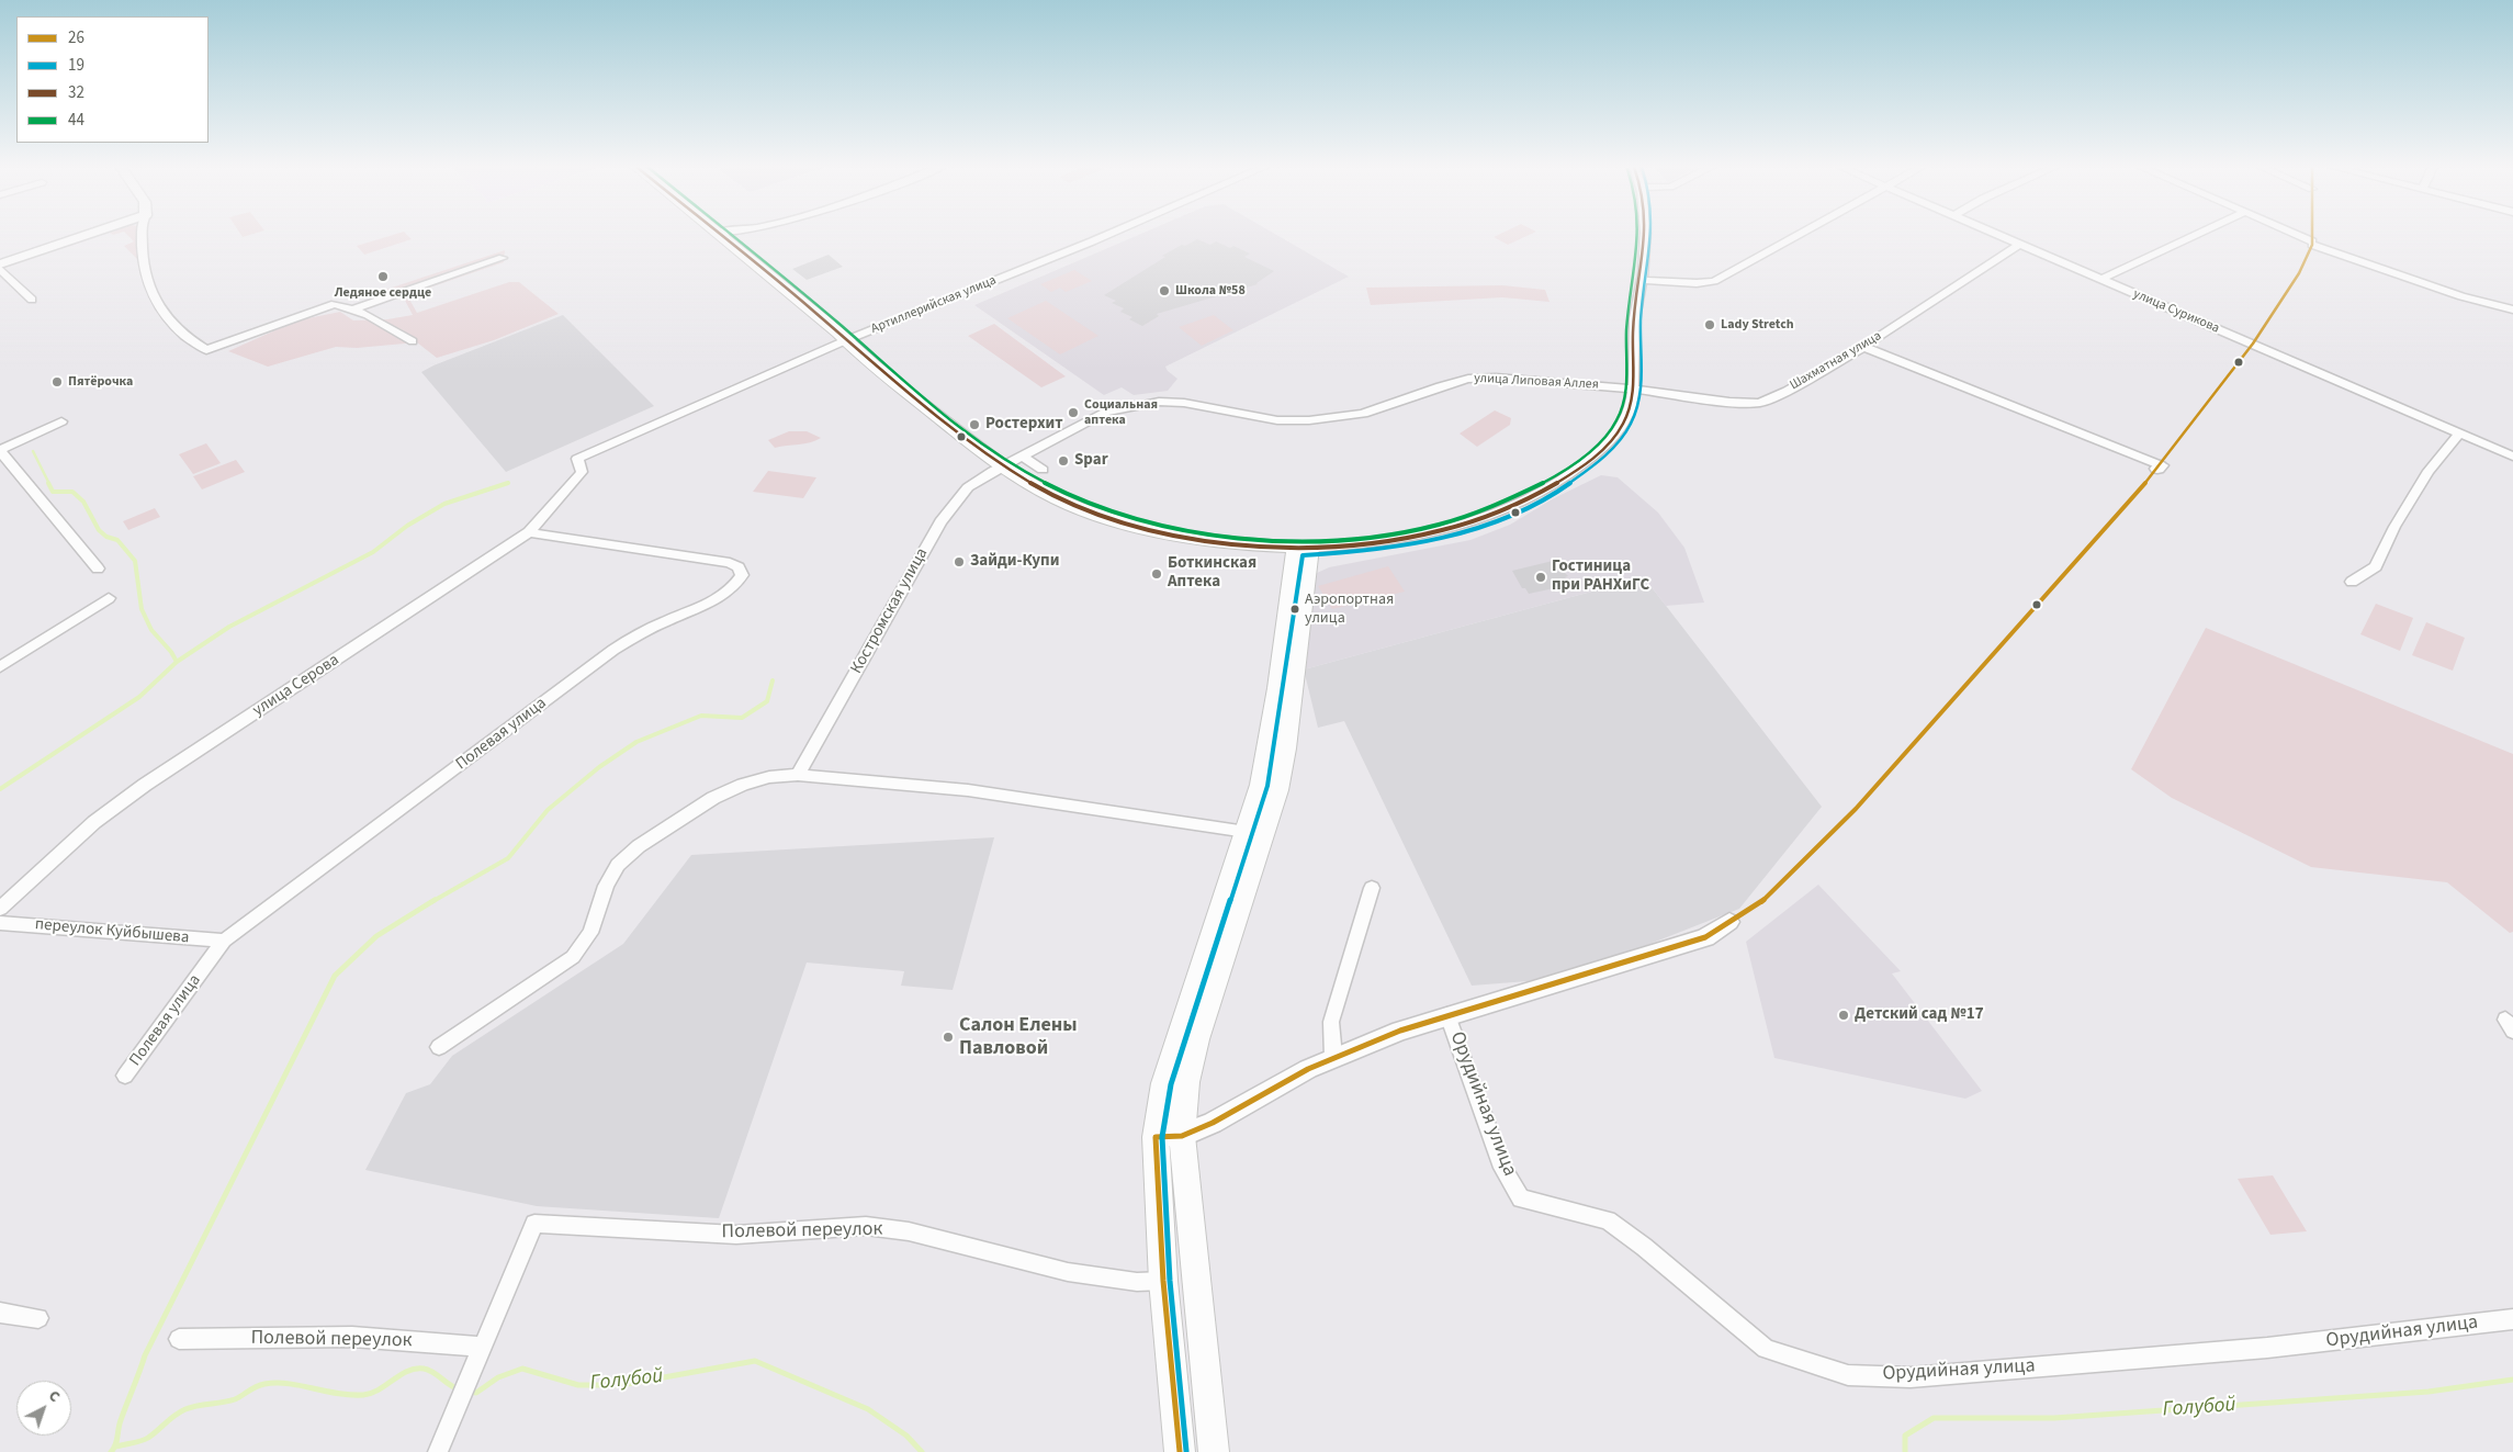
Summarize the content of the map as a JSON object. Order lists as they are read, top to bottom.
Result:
{
  "streets": {
    "main road": ["Артиллерийская улица"],
    "street": [
      "улица Сурикова",
      "Шахматная улица",
      "улица Липовая Аллея",
      "Костромская улица",
      "улица Серова",
      "Полевая улица",
      "переулок Куйбышева",
      "Орудийная улица",
      "Полевой переулок"
    ]
  },
  "crossings": [
    ["Артиллерийская улица", "Шахматная улица"],
    ["Артиллерийская улица", "улица Липовая Аллея"],
    ["Артиллерийская улица", "Костромская улица"],
    ["Артиллерийская улица", "улица Серова"],
    ["улица Сурикова", "Шахматная улица"],
    ["Шахматная улица", "улица Липовая Аллея"],
    ["улица Липовая Аллея", "Костромская улица"],
    ["улица Серова", "Полевая улица"],
    ["Полевая улица", "переулок Куйбышева"]
  ],
  "water": ["Голубой"],
  "places": [
    "Ледяное сердце",
    "Школа №58",
    "Lady Stretch",
    "Пятёрочка",
    "Социальная аптека",
    "Ростерхит",
    "Spar",
    "Зайди-Купи",
    "Боткинская Аптека",
    "Гостиница при РАНХиГС",
    "Аэропортная улица",
    "Детский сад №17",
    "Салон Елены Павловой"
  ],
  "lines": [
    "transit line 26",
    "transit line 19",
    "transit line 32",
    "transit line 44"
  ],
  "legend": [
    "26",
    "19",
    "32",
    "44"
  ],
  "north": "top right"
}
